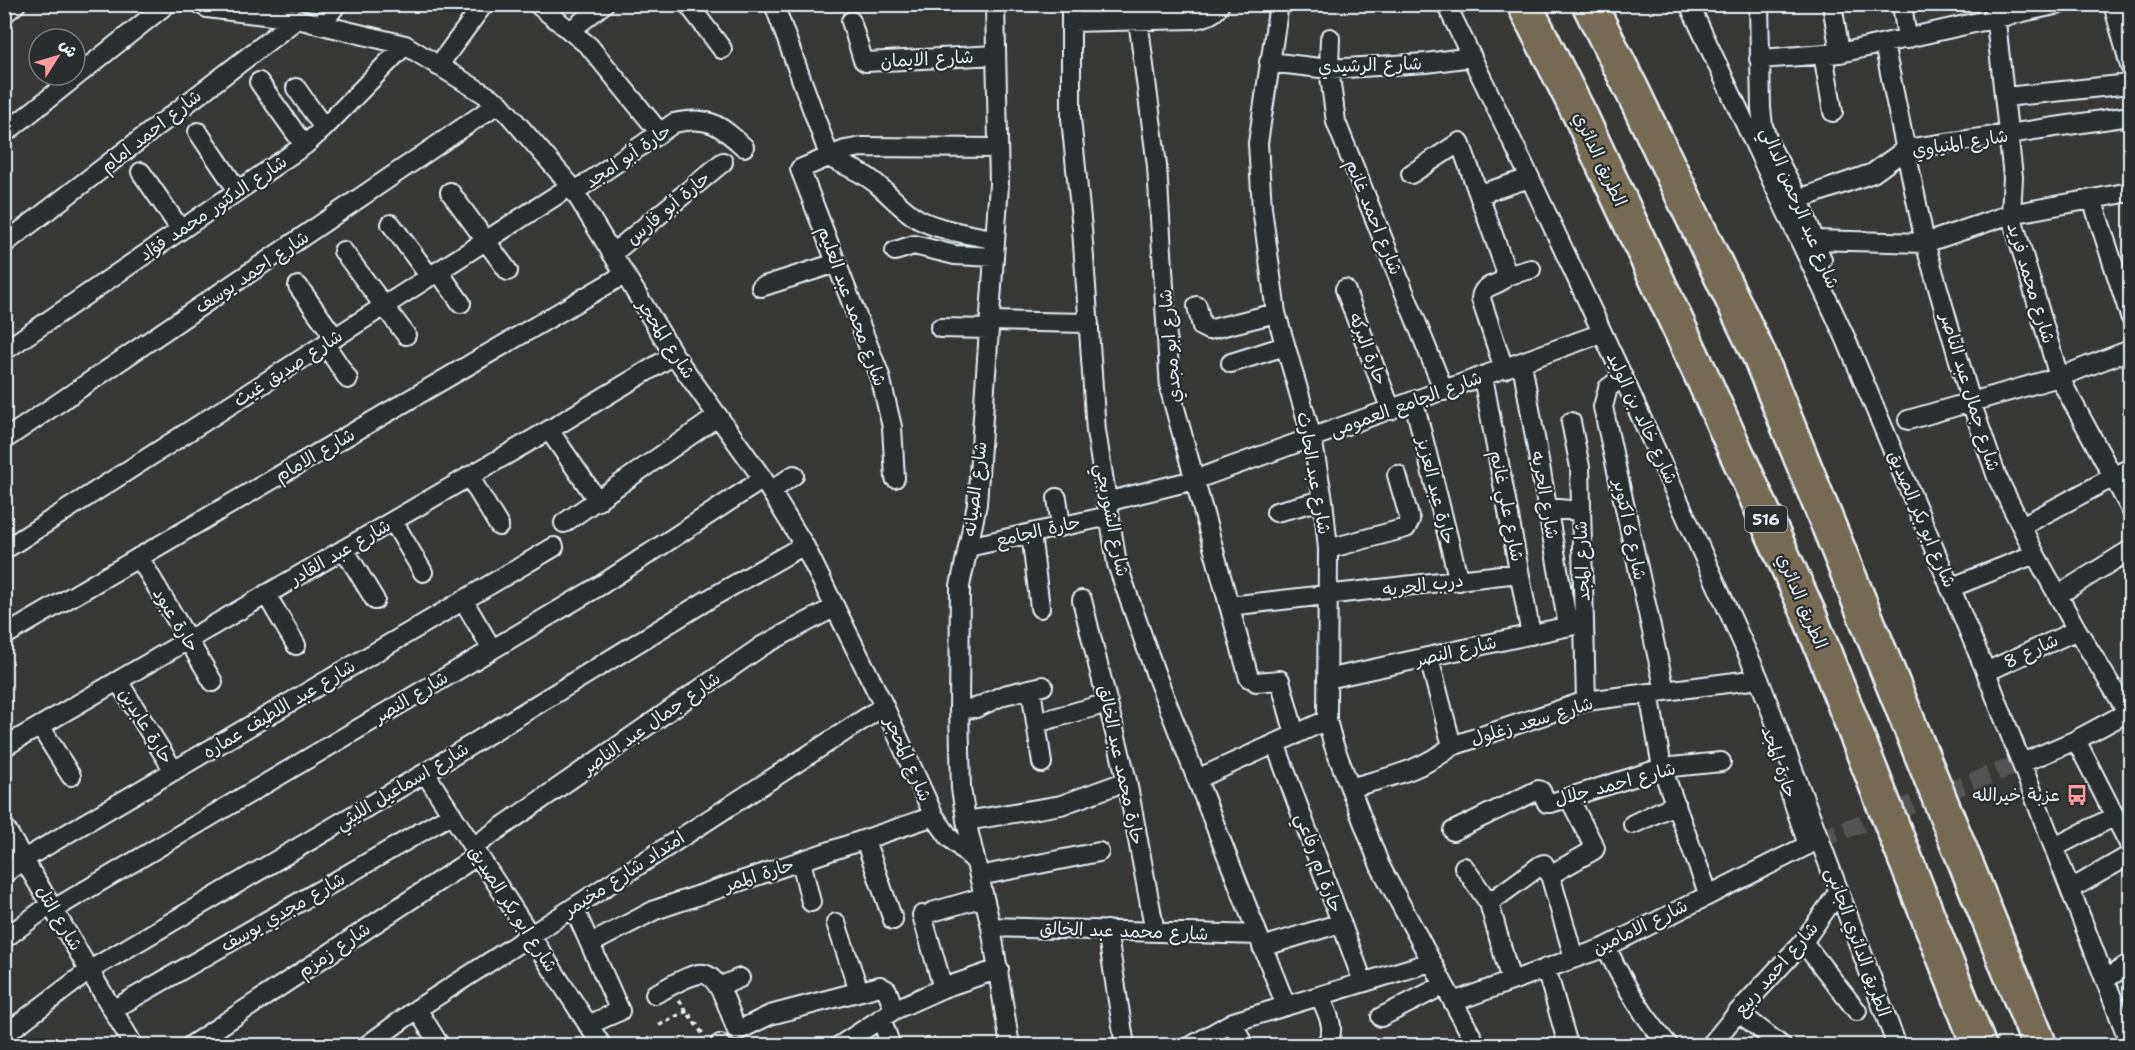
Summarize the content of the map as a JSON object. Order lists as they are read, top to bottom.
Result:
{
  "streets": {
    "highway": ["الطريق الدائري", "516"],
    "street": [
      "شارع الايمان",
      "شارع الرشيدي",
      "شارع احمد امام",
      "شارع المنياوي",
      "حارة أبو امجد",
      "شارع الدكتور محمد فؤاد",
      "حارة أبو فارس",
      "شارع عبد الرحمن الدالي",
      "شارع احمد غانم",
      "شارع احمد يوسف",
      "شارع محمد فريد",
      "شارع محمد عبد العليم",
      "شارع المحجر",
      "شارع ابو مجدي",
      "حارة البركه",
      "شارع صديق غيث",
      "شارع جمال عبد الناصر",
      "شارع الجامع العمومى",
      "شارع خالد بن الوليد",
      "شارع الامام",
      "شارع عبد الحارث",
      "شارع الصيانه",
      "حارة عبد العزيز",
      "شارع الحريه",
      "شارع علي غانم",
      "شارع ابو بكر الصديق",
      "شارع الشوربجي",
      "شارع 6 اكتوبر",
      "حارة الجامع",
      "شارع عبد القادر",
      "شارع المجد",
      "درب الحريه",
      "حارة عبود",
      "شارع النصر",
      "شارع 8",
      "شارع عبد اللطيف عماره",
      "شارع سعد زغلول",
      "حارة عابدين",
      "حارة محمد عبد الخالق",
      "شارع احمد جلال",
      "شارع اسماعيل الليثي",
      "حارة ام رفاعي",
      "امتداد شارع مخيمر",
      "حارة الممر",
      "شارع مجدي يوسف",
      "شارع التل",
      "شارع الامامين",
      "شارع محمد عبد الخالق",
      "الطريق الدائري الجانبى",
      "شارع زمزم",
      "شارع احمد ربيع"
    ]
  },
  "crossings": [
    ["شارع الايمان", "شارع الصيانه"],
    ["شارع الرشيدي", "شارع احمد غانم"],
    ["شارع الرشيدي", "شارع خالد بن الوليد"],
    ["شارع الرشيدي", "شارع عبد الحارث"],
    ["شارع احمد امام", "شارع المحجر"],
    ["شارع المنياوي", "شارع عبد الرحمن الدالي"],
    ["شارع المنياوي", "شارع محمد فريد"],
    ["شارع المنياوي", "شارع جمال عبد الناصر"],
    ["حارة أبو امجد", "شارع المحجر"],
    ["حارة أبو امجد", "شارع صديق غيث"],
    ["شارع الدكتور محمد فؤاد", "شارع المحجر"],
    ["حارة أبو فارس", "شارع المحجر"],
    ["شارع عبد الرحمن الدالي", "شارع ابو بكر الصديق"],
    ["شارع احمد غانم", "شارع الجامع العمومى"],
    ["شارع احمد يوسف", "شارع المحجر"],
    ["شارع المحجر", "شارع صديق غيث"],
    ["شارع المحجر", "شارع جمال عبد الناصر"],
    ["شارع المحجر", "شارع الامام"],
    ["شارع المحجر", "شارع الصيانه"],
    ["شارع المحجر", "شارع عبد القادر"],
    ["شارع المحجر", "شارع النصر"],
    ["شارع المحجر", "شارع اسماعيل الليثي"],
    ["شارع المحجر", "امتداد شارع مخيمر"],
    ["شارع المحجر", "حارة الممر"],
    ["شارع ابو مجدي", "شارع الجامع العمومى"],
    ["شارع ابو مجدي", "درب الحريه"],
    ["حارة البركه", "شارع الجامع العمومى"],
    ["شارع جمال عبد الناصر", "شارع ابو بكر الصديق"],
    ["شارع جمال عبد الناصر", "شارع 8"],
    ["شارع جمال عبد الناصر", "شارع زمزم"],
    ["شارع الجامع العمومى", "شارع خالد بن الوليد"],
    ["شارع الجامع العمومى", "شارع عبد الحارث"],
    ["شارع الجامع العمومى", "حارة عبد العزيز"],
    ["شارع الجامع العمومى", "شارع الحريه"],
    ["شارع الجامع العمومى", "شارع علي غانم"],
    ["شارع الجامع العمومى", "شارع الشوربجي"],
    ["شارع الجامع العمومى", "حارة الجامع"],
    ["شارع خالد بن الوليد", "شارع 6 اكتوبر"],
    ["شارع خالد بن الوليد", "شارع سعد زغلول"],
    ["شارع خالد بن الوليد", "شارع الامامين"],
    ["شارع خالد بن الوليد", "الطريق الدائري الجانبى"],
    ["شارع الامام", "حارة عبود"],
    ["شارع عبد الحارث", "درب الحريه"],
    ["شارع عبد الحارث", "شارع النصر"],
    ["شارع عبد الحارث", "شارع سعد زغلول"],
    ["شارع عبد الحارث", "شارع الامامين"],
    ["شارع الصيانه", "حارة الجامع"],
    ["شارع الصيانه", "شارع محمد عبد الخالق"],
    ["حارة عبد العزيز", "درب الحريه"],
    ["شارع الحريه", "شارع المجد"],
    ["شارع الحريه", "شارع النصر"],
    ["شارع علي غانم", "درب الحريه"],
    ["شارع علي غانم", "شارع النصر"],
    ["شارع ابو بكر الصديق", "شارع 8"],
    ["شارع ابو بكر الصديق", "شارع اسماعيل الليثي"],
    ["شارع ابو بكر الصديق", "امتداد شارع مخيمر"],
    ["شارع ابو بكر الصديق", "شارع مجدي يوسف"],
    ["شارع ابو بكر الصديق", "شارع زمزم"],
    ["شارع الشوربجي", "حارة الجامع"],
    ["شارع الشوربجي", "شارع محمد عبد الخالق"],
    ["شارع 6 اكتوبر", "شارع سعد زغلول"],
    ["شارع 6 اكتوبر", "شارع احمد جلال"],
    ["شارع 6 اكتوبر", "شارع الامامين"],
    ["شارع عبد القادر", "حارة عبود"],
    ["شارع عبد القادر", "حارة عابدين"],
    ["شارع المجد", "شارع النصر"],
    ["شارع المجد", "شارع سعد زغلول"],
    ["شارع النصر", "شارع التل"],
    ["شارع عبد اللطيف عماره", "حارة عابدين"],
    ["شارع عبد اللطيف عماره", "شارع التل"],
    ["حارة محمد عبد الخالق", "شارع محمد عبد الخالق"],
    ["شارع اسماعيل الليثي", "شارع التل"],
    ["حارة ام رفاعي", "شارع محمد عبد الخالق"],
    ["شارع مجدي يوسف", "شارع التل"],
    ["شارع الامامين", "الطريق الدائري الجانبى"],
    ["الطريق الدائري الجانبى", "شارع احمد ربيع"]
  ],
  "places": {
    "bus stop": ["عزبة خيرالله"]
  },
  "north": "top right"
}
